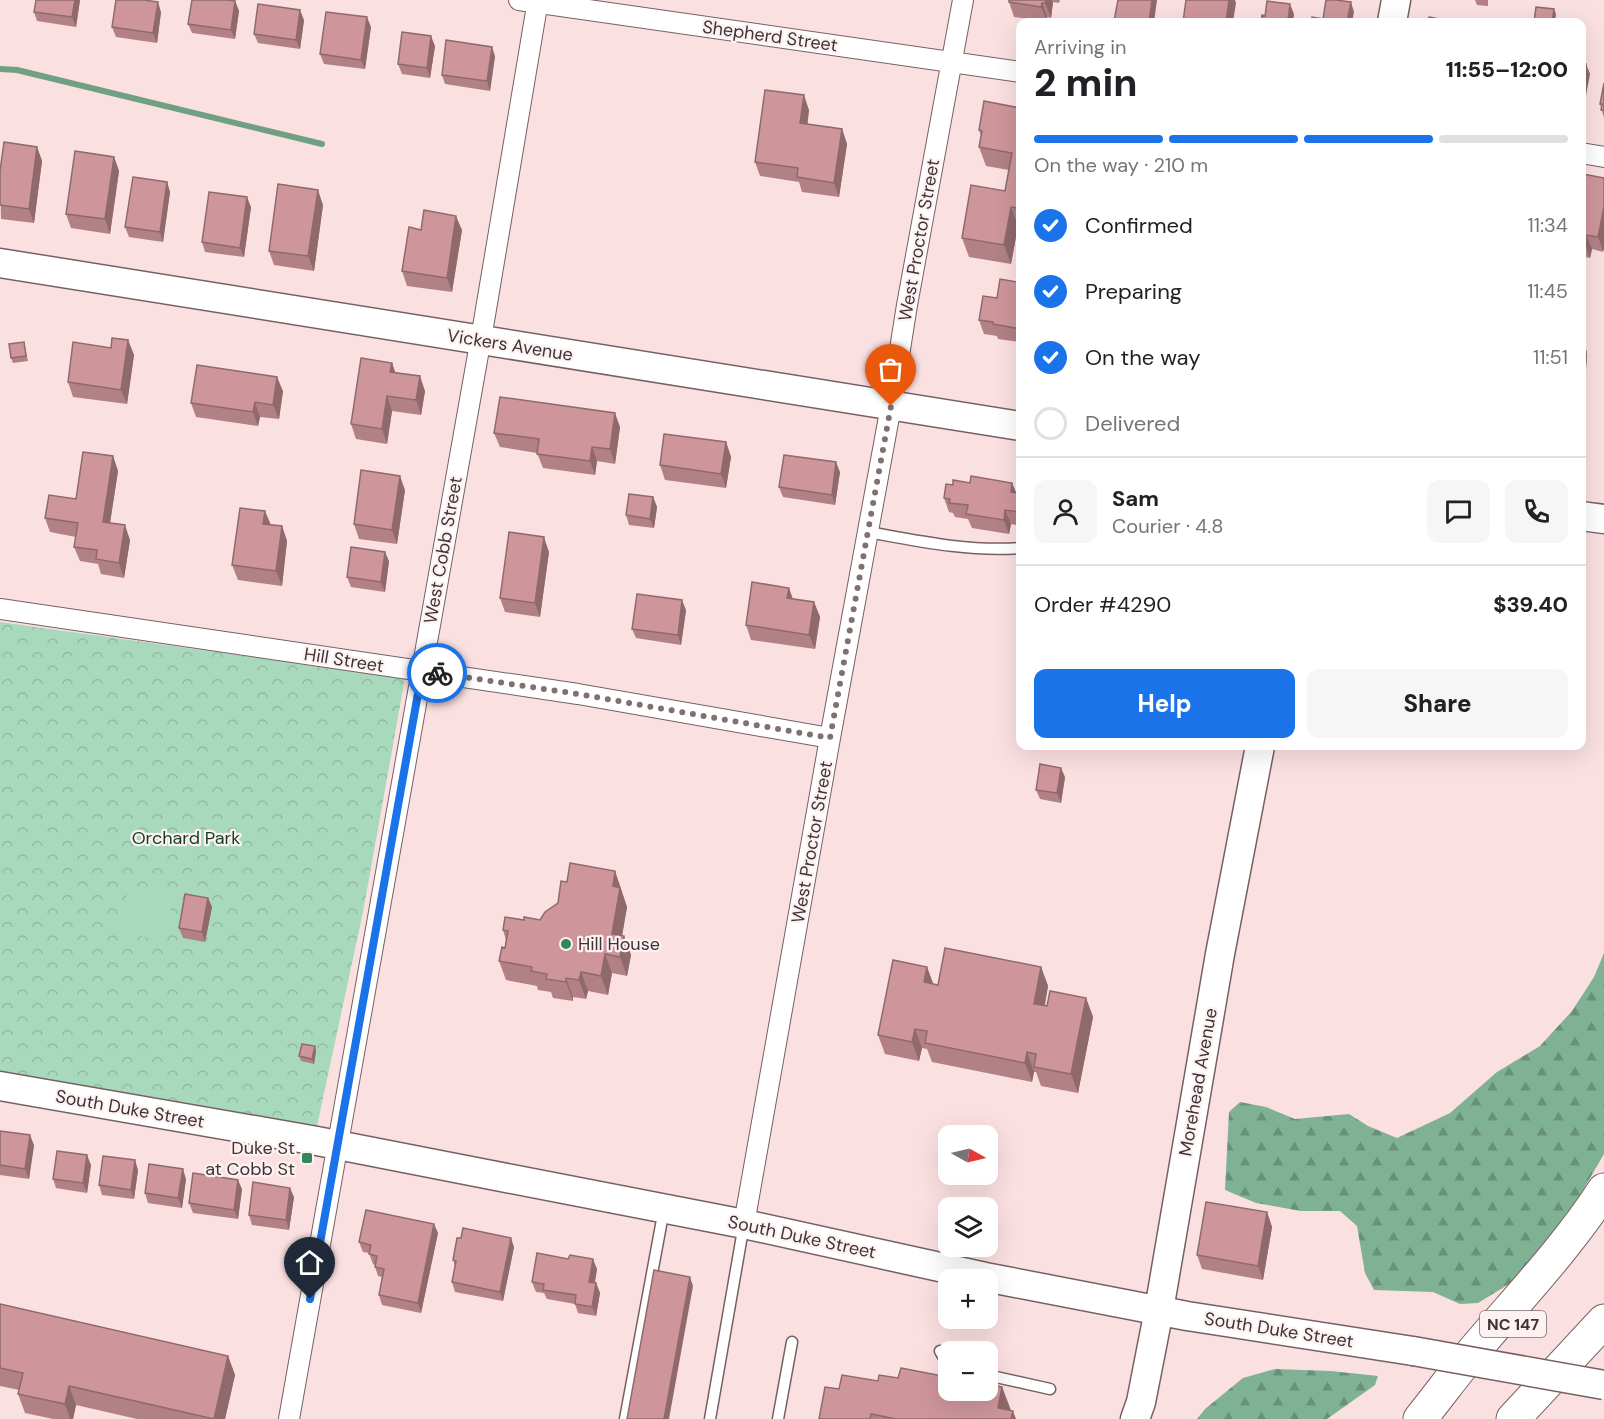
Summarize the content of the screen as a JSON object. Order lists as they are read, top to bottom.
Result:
{
  "streets": {
    "highway": ["NC 147"],
    "main road": ["Vickers Avenue", "Morehead Avenue", "South Duke Street"],
    "street": [
      "Shepherd Street",
      "West Proctor Street",
      "West Cobb Street",
      "Hill Street"
    ]
  },
  "crossings": [
    ["Shepherd Street", "West Proctor Street"],
    ["Shepherd Street", "West Cobb Street"],
    ["West Proctor Street", "Vickers Avenue"],
    ["West Proctor Street", "Hill Street"],
    ["West Proctor Street", "South Duke Street"],
    ["Vickers Avenue", "West Cobb Street"],
    ["West Cobb Street", "Hill Street"],
    ["West Cobb Street", "South Duke Street"],
    ["Morehead Avenue", "South Duke Street"]
  ],
  "parks": ["Orchard Park"],
  "places": {
    "other": ["Hill House"],
    "transit": ["Duke St at Cobb St"]
  },
  "north": "right",
  "page": {
    "heading": ["2 min", "Arriving in", "11:55–12:00"],
    "panel": [
      "Sam",
      "Courier · 4.8",
      "Order #4290",
      "$39.40"
    ],
    "bar": "On the way · 210 m",
    "list": [
      ["Confirmed", "11:34"],
      ["Preparing", "11:45"],
      ["On the way", "11:51"],
      "Delivered"
    ],
    "buttons": ["Help", "Share"],
    "map_buttons": ["+", "−"]
  }
}
